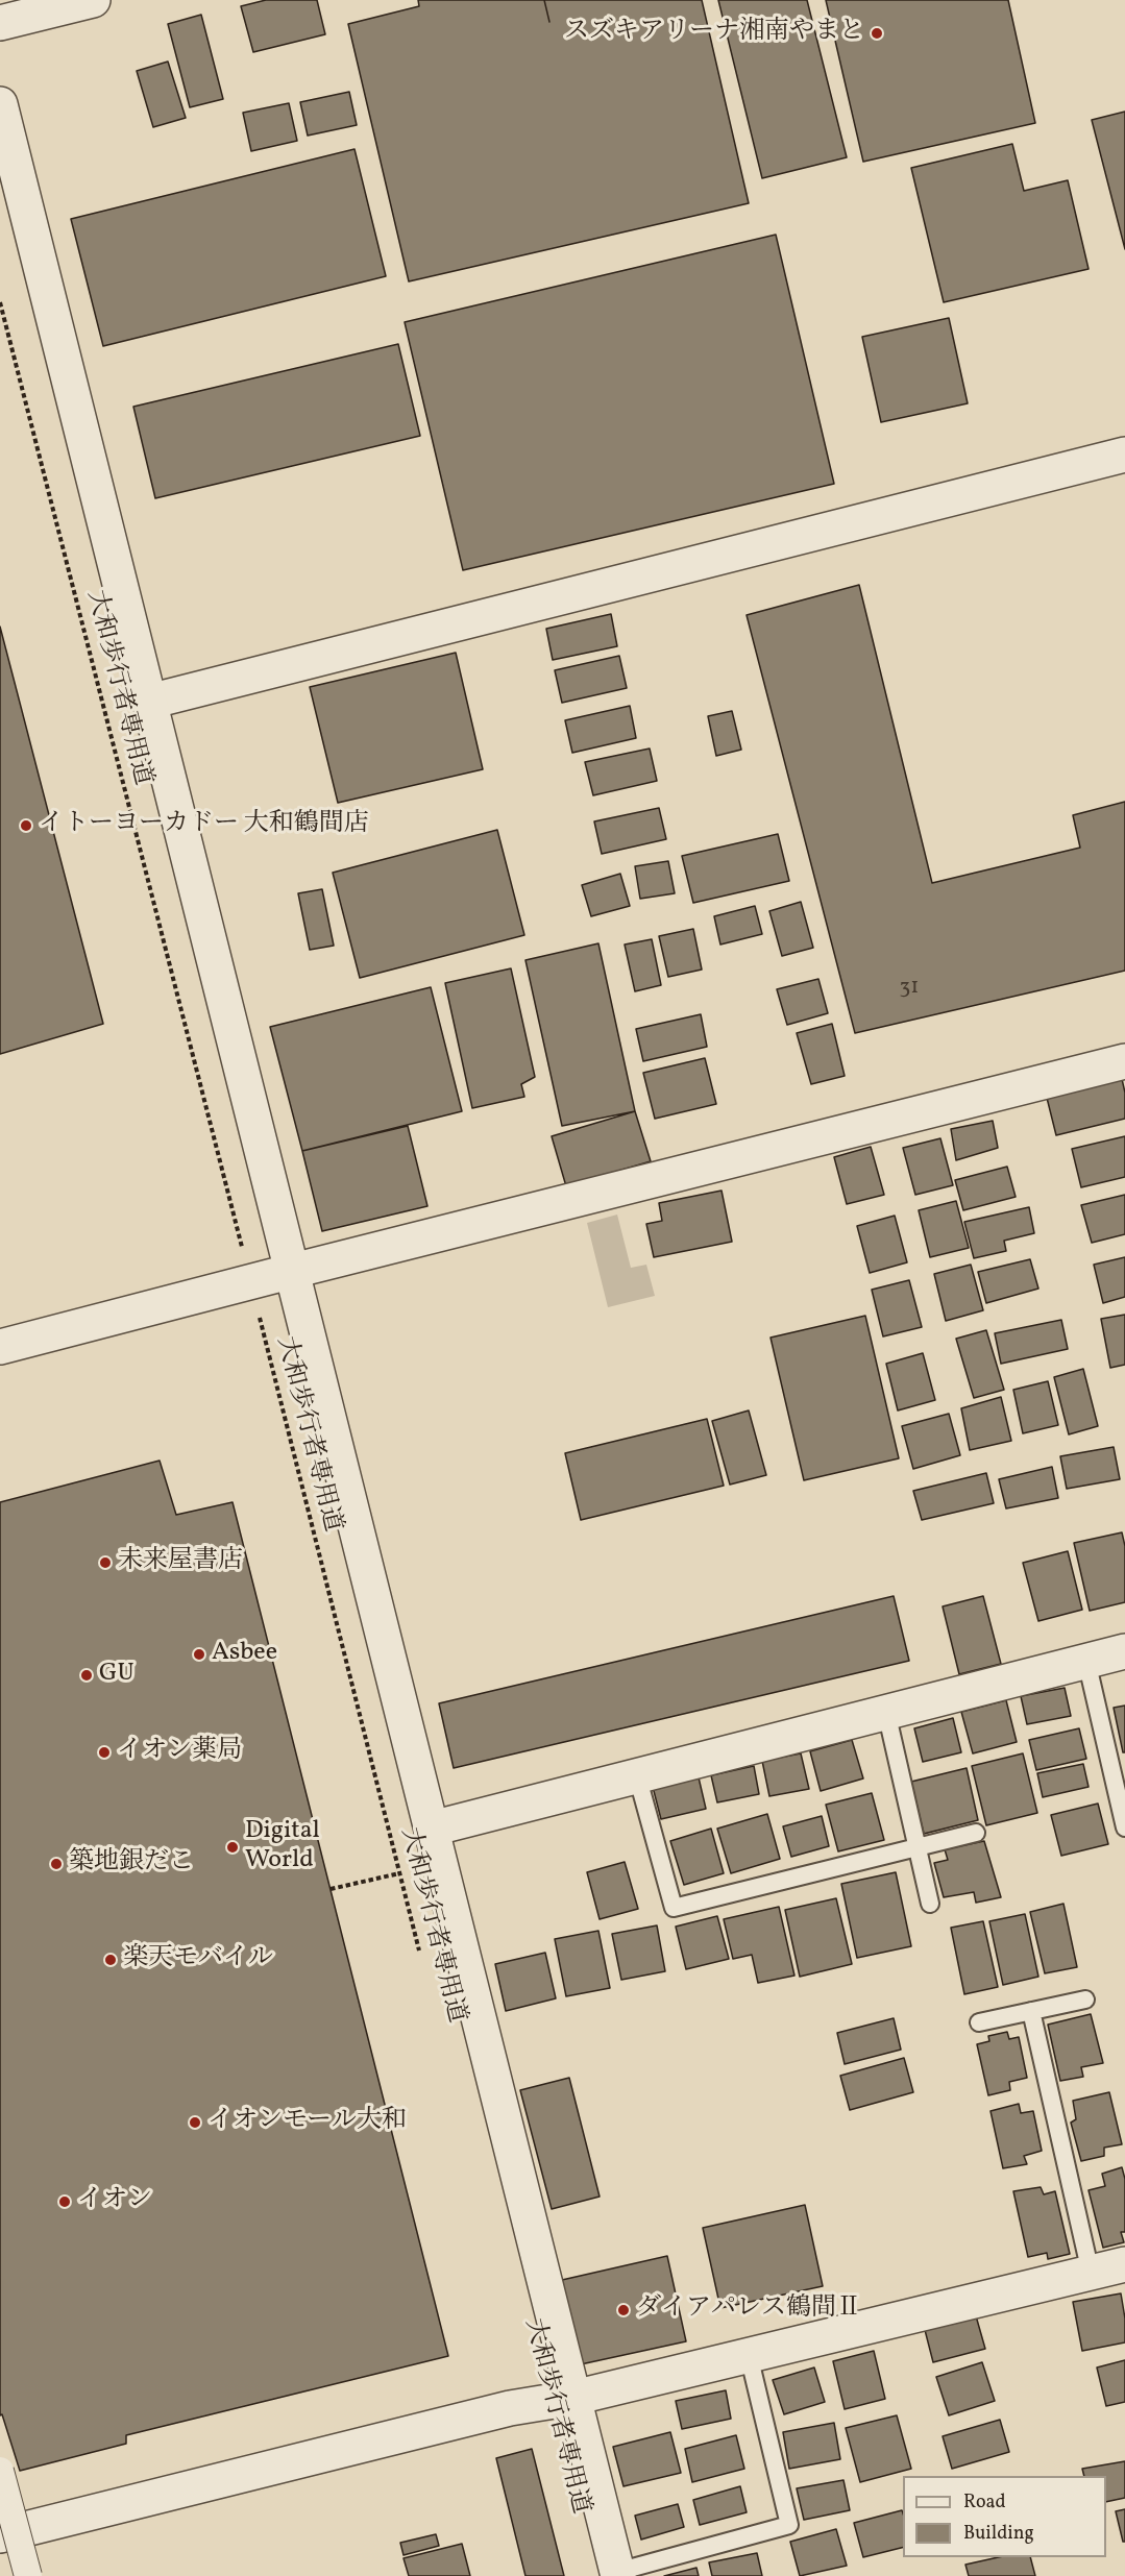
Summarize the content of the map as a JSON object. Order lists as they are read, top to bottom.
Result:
{
  "streets": {
    "path": ["大和歩行者専用道"]
  },
  "places": [
    "スズキアリーナ湘南やまと",
    "イトーヨーカドー 大和鶴間店",
    "未来屋書店",
    "Asbee",
    "GU",
    "イオン薬局",
    "Digital World",
    "築地銀だこ",
    "楽天モバイル",
    "イオンモール大和",
    "イオン",
    "ダイアパレス鶴間Ⅱ"
  ],
  "house_numbers": ["31"],
  "legend": ["Road", "Building"]
}
